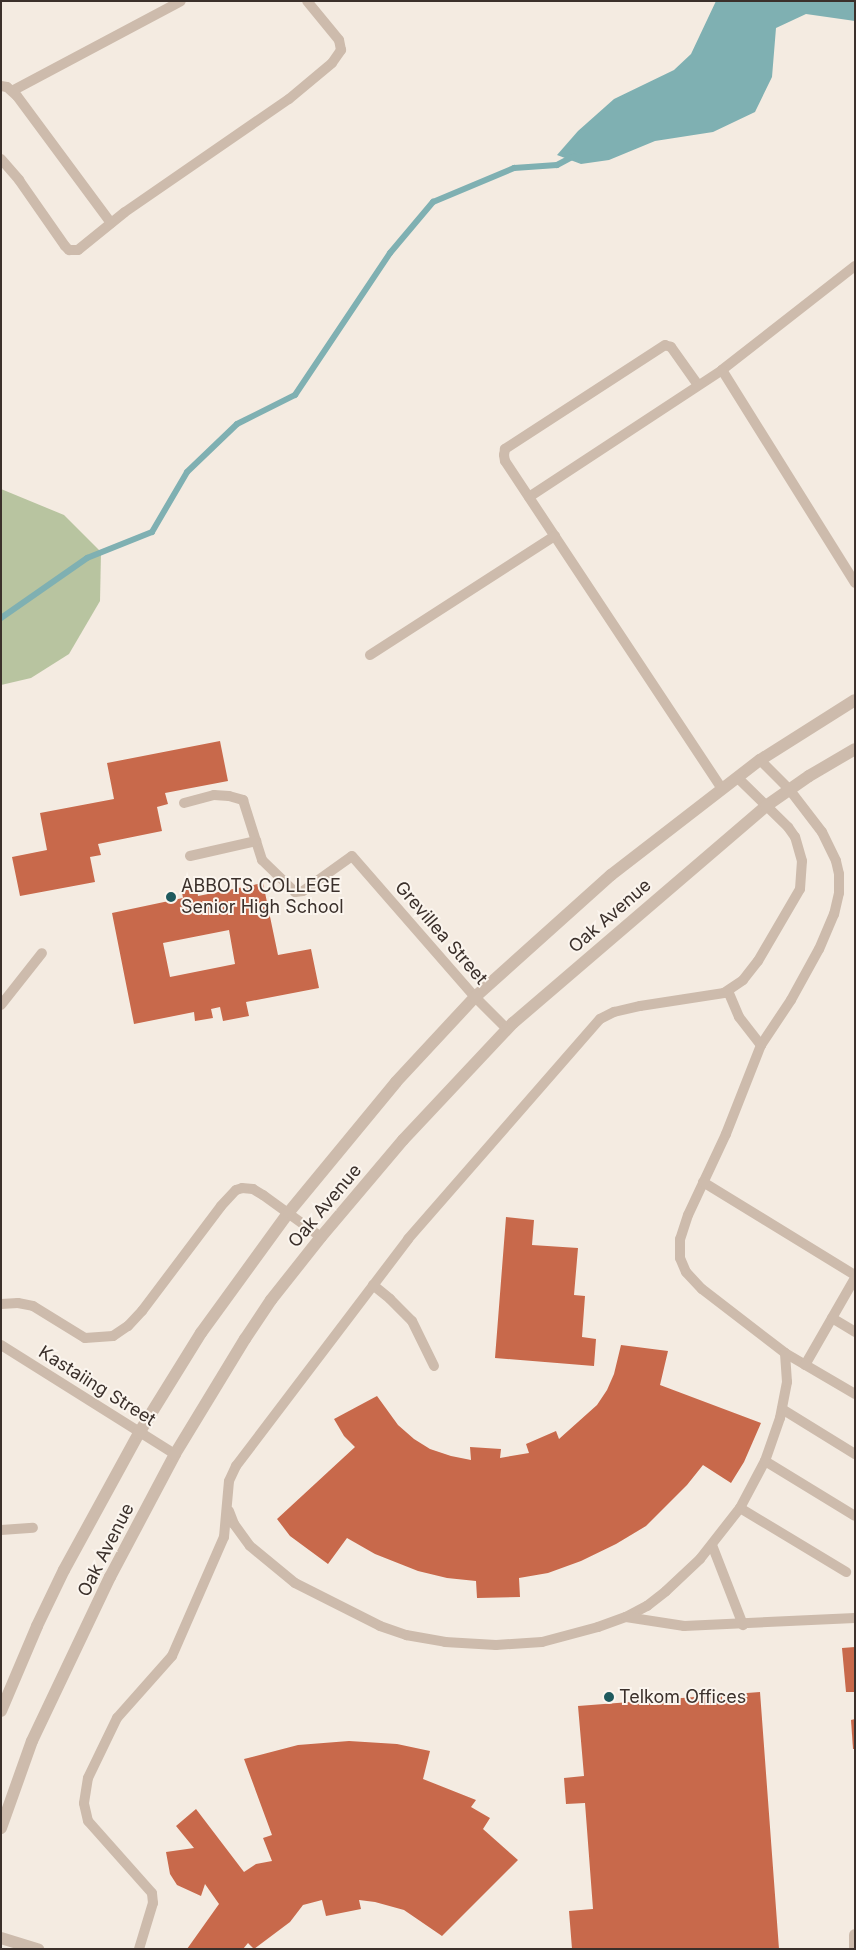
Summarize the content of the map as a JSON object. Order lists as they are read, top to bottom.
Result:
{
  "streets": {
    "street": ["Oak Avenue"],
    "lane": ["Grevillea Street", "Kastaiing Street"]
  },
  "crossings": [
    ["Oak Avenue", "Grevillea Street"],
    ["Oak Avenue", "Kastaiing Street"]
  ],
  "places": ["ABBOTS COLLEGE Senior High School", "Telkom Offices"]
}
